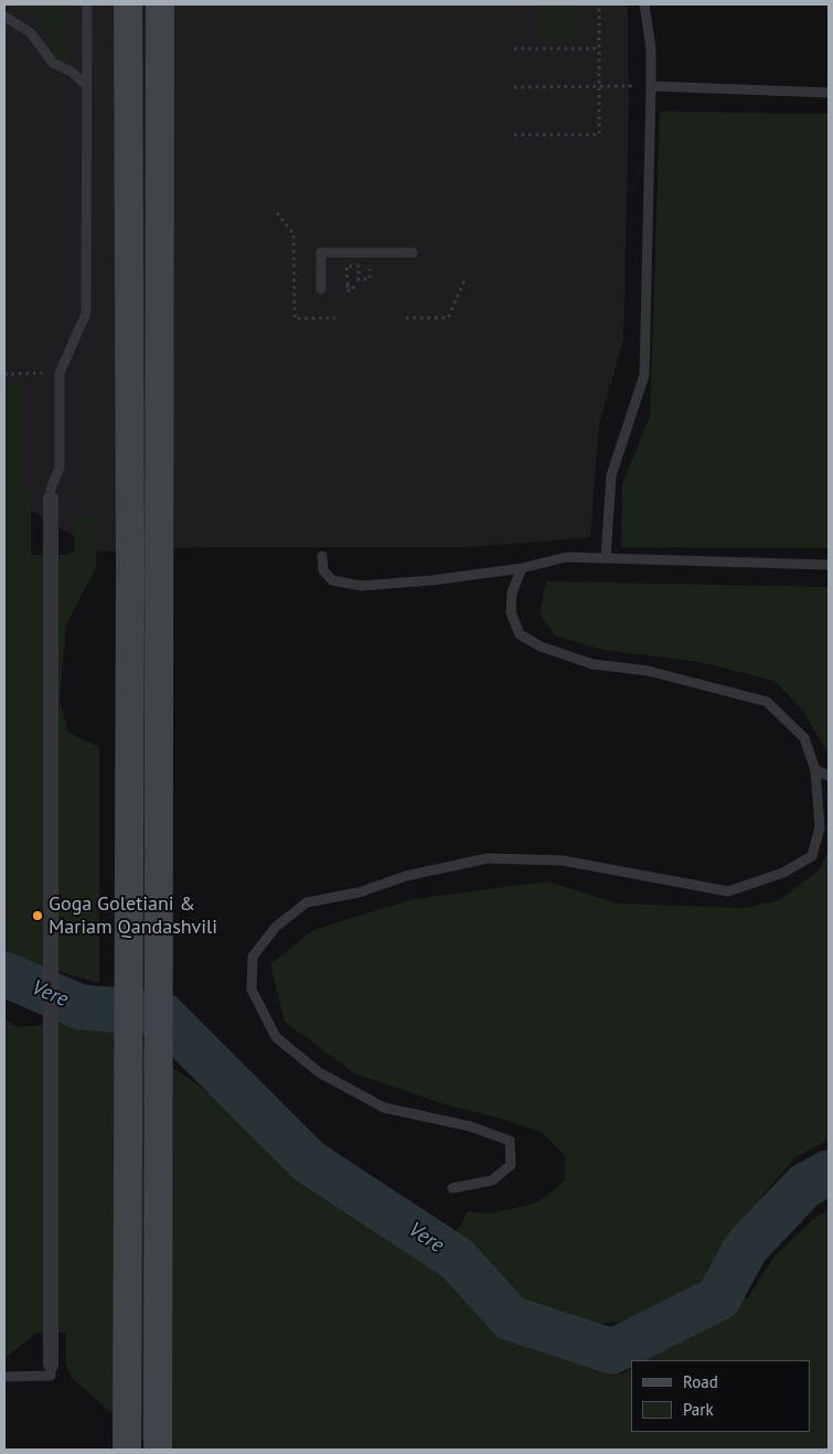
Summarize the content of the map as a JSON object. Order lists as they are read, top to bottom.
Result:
{
  "water": ["Vere"],
  "places": ["Goga Goletiani & Mariam Qandashvili"],
  "legend": ["Road", "Park"]
}
